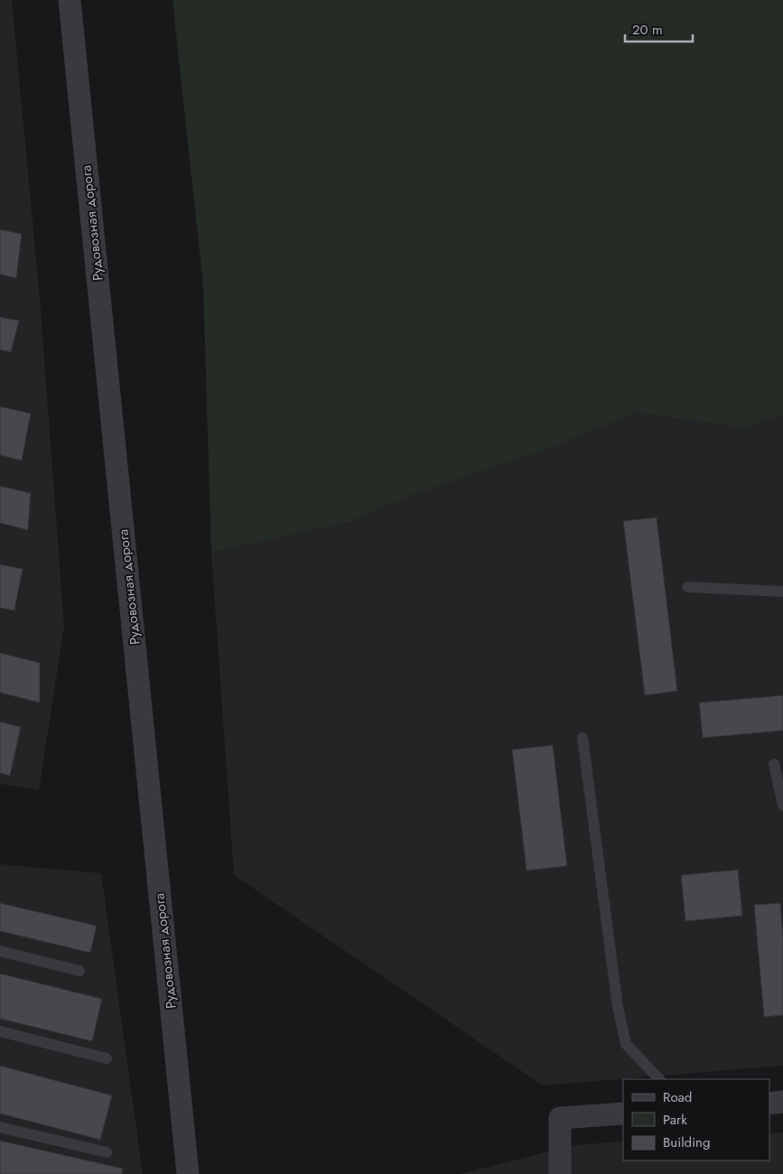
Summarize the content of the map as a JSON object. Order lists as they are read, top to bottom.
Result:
{
  "streets": {
    "street": ["Рудовозная дорога"]
  },
  "legend": ["Road", "Park", "Building"],
  "scale_bar": "20 m"
}
